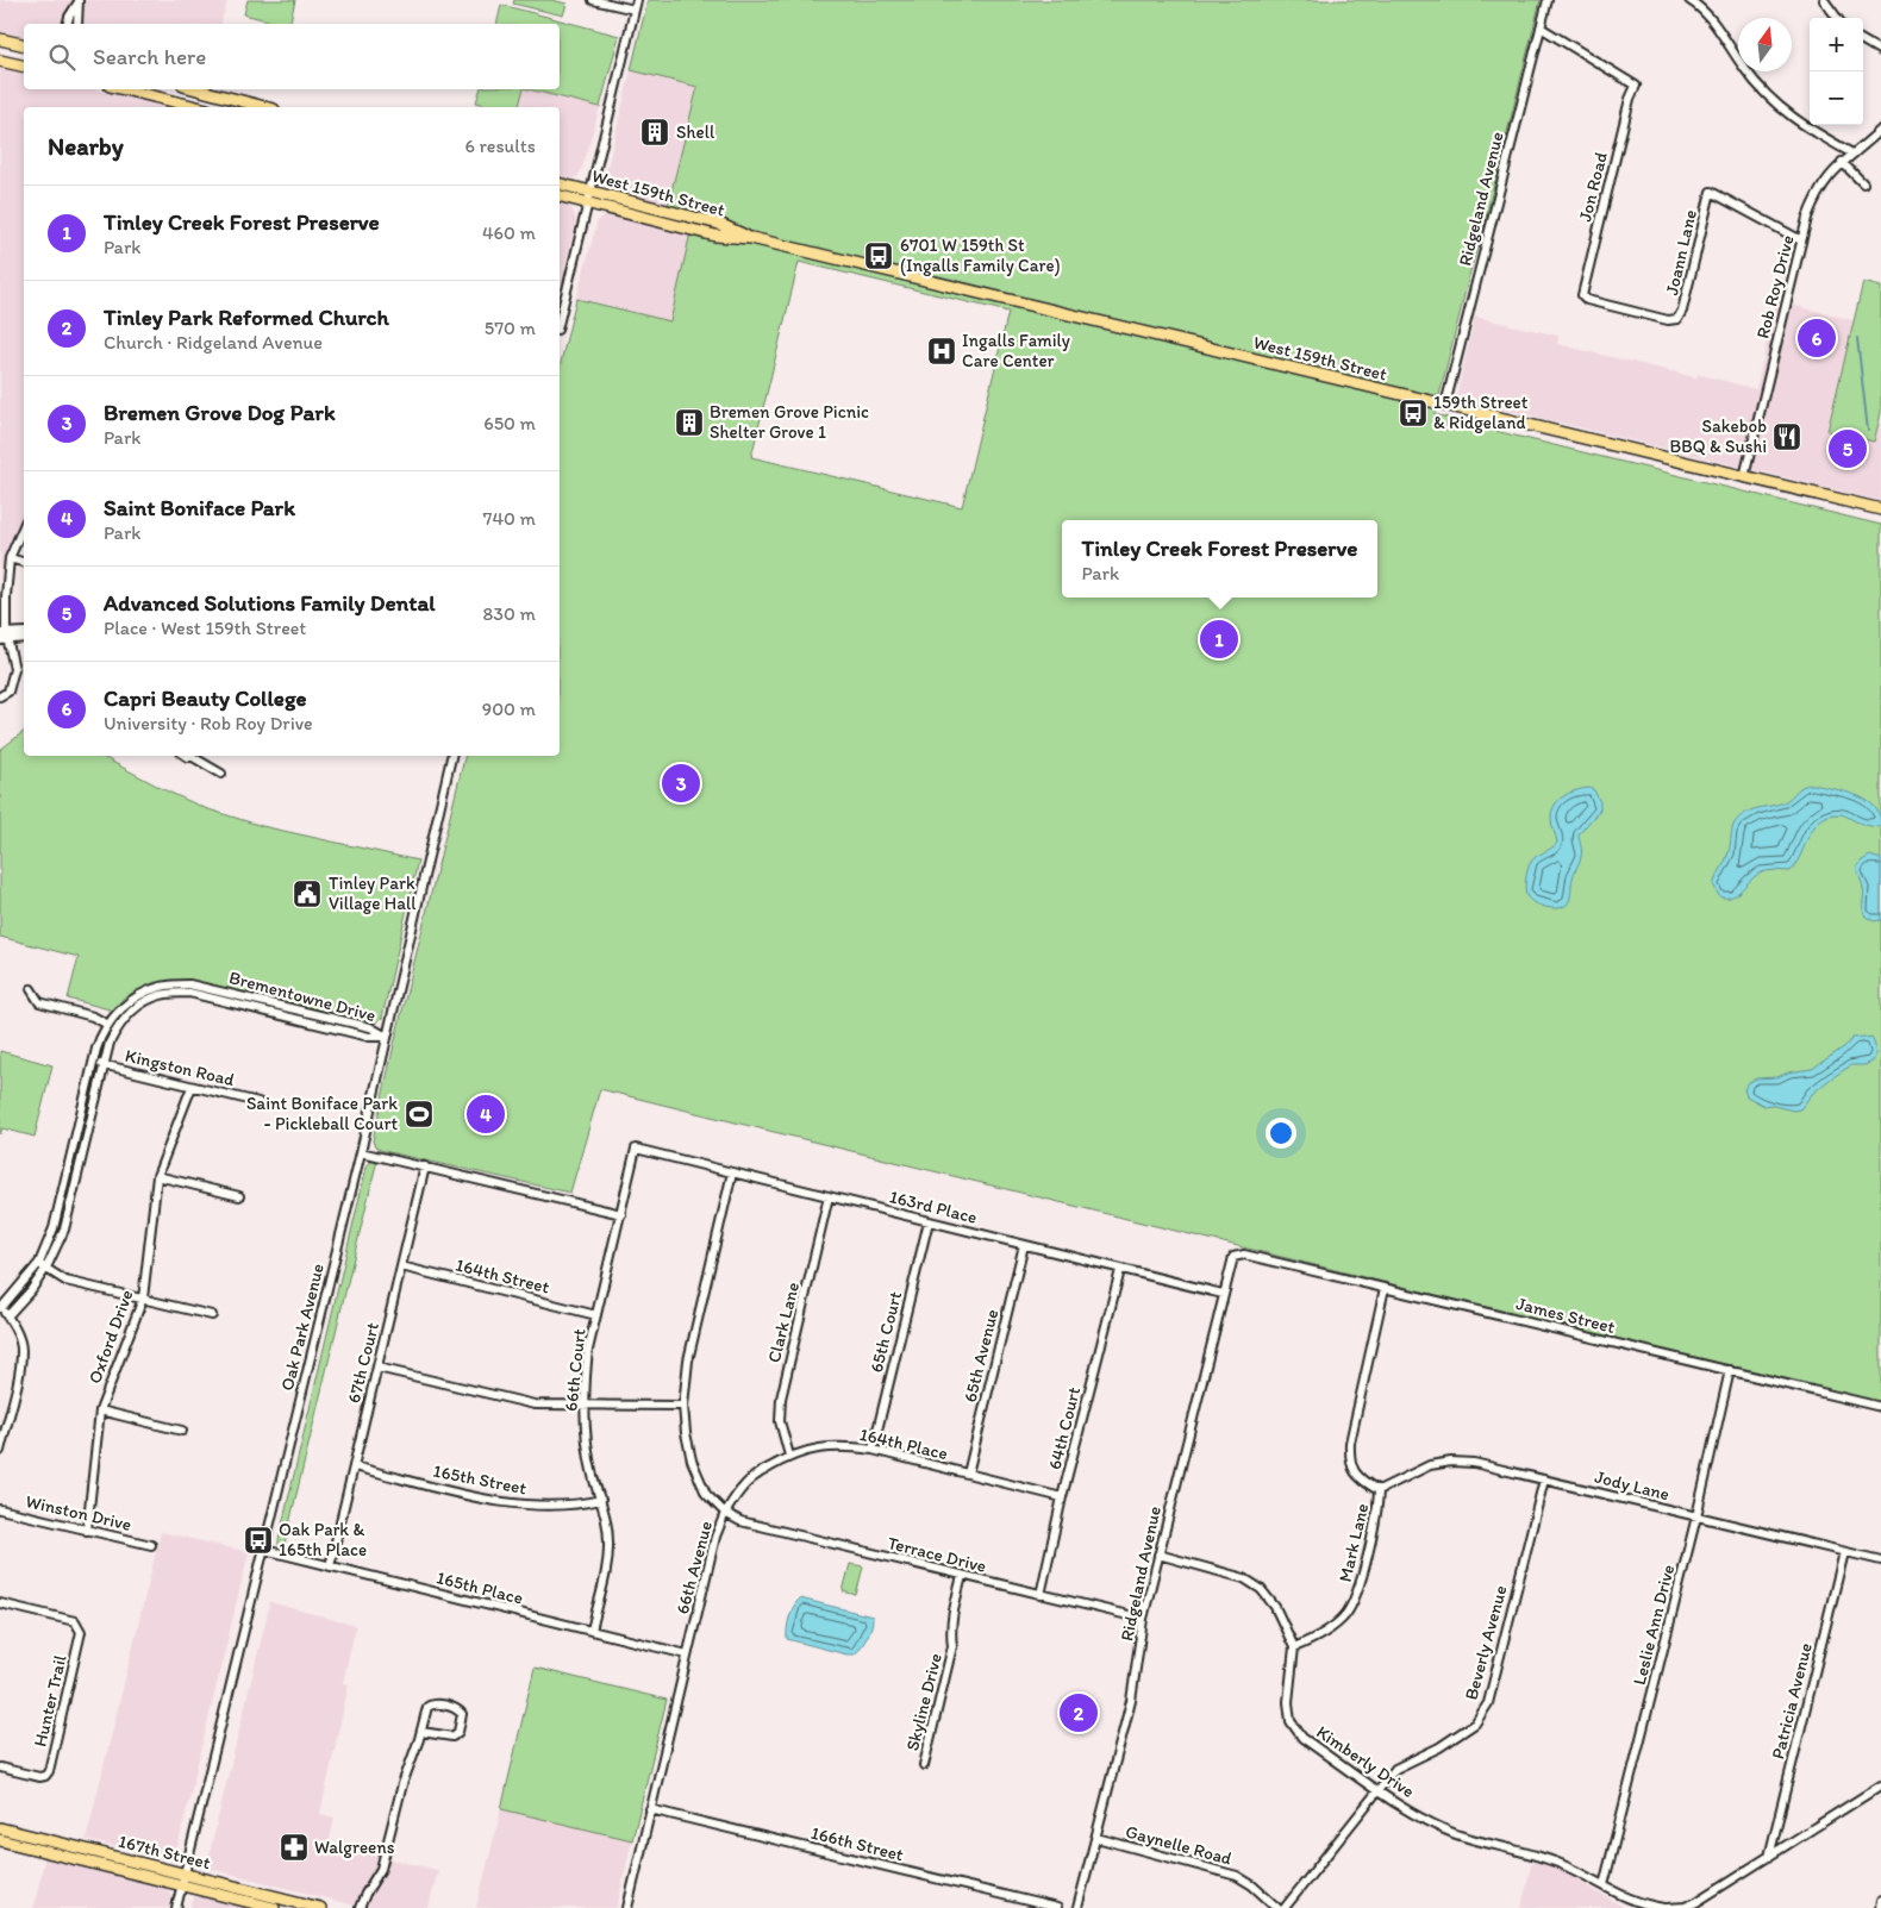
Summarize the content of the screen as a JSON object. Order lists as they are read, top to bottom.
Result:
{
  "streets": {
    "main road": ["West 159th Street", "167th Street"],
    "street": [
      "Jon Road",
      "Ridgeland Avenue",
      "Joann Lane",
      "Rob Roy Drive",
      "Brementowne Drive",
      "Kingston Road",
      "163rd Place",
      "164th Street",
      "James Street",
      "Clark Lane",
      "Oak Park Avenue",
      "65th Court",
      "Oxford Drive",
      "65th Avenue",
      "67th Court",
      "66th Court",
      "64th Court",
      "164th Place",
      "165th Street",
      "Jody Lane",
      "Winston Drive",
      "Mark Lane",
      "Terrace Drive",
      "66th Avenue",
      "165th Place",
      "Leslie Ann Drive",
      "Beverly Avenue",
      "Hunter Trail",
      "Patricia Avenue",
      "Skyline Drive",
      "Kimberly Drive",
      "166th Street",
      "Gaynelle Road"
    ]
  },
  "crossings": [
    ["Jon Road", "Ridgeland Avenue"],
    ["Jon Road", "Joann Lane"],
    ["West 159th Street", "Ridgeland Avenue"],
    ["West 159th Street", "Rob Roy Drive"],
    ["Ridgeland Avenue", "163rd Place"],
    ["Ridgeland Avenue", "James Street"],
    ["Ridgeland Avenue", "Terrace Drive"],
    ["Ridgeland Avenue", "Gaynelle Road"],
    ["Joann Lane", "Rob Roy Drive"],
    ["Brementowne Drive", "Kingston Road"],
    ["Brementowne Drive", "Oak Park Avenue"],
    ["Kingston Road", "Oxford Drive"],
    ["163rd Place", "Clark Lane"],
    ["163rd Place", "65th Court"],
    ["163rd Place", "65th Avenue"],
    ["163rd Place", "66th Court"],
    ["163rd Place", "64th Court"],
    ["163rd Place", "66th Avenue"],
    ["164th Street", "67th Court"],
    ["164th Street", "66th Court"],
    ["James Street", "Mark Lane"],
    ["James Street", "Leslie Ann Drive"],
    ["Clark Lane", "164th Place"],
    ["Oak Park Avenue", "165th Place"],
    ["Oak Park Avenue", "167th Street"],
    ["65th Court", "164th Place"],
    ["Oxford Drive", "Winston Drive"],
    ["65th Avenue", "164th Place"],
    ["67th Court", "165th Street"],
    ["67th Court", "165th Place"],
    ["66th Court", "165th Street"],
    ["66th Court", "165th Place"],
    ["64th Court", "164th Place"],
    ["64th Court", "Terrace Drive"],
    ["164th Place", "Terrace Drive"],
    ["164th Place", "66th Avenue"],
    ["Jody Lane", "Mark Lane"],
    ["Jody Lane", "Leslie Ann Drive"],
    ["Jody Lane", "Beverly Avenue"],
    ["Jody Lane", "Patricia Avenue"],
    ["Mark Lane", "Kimberly Drive"],
    ["Terrace Drive", "66th Avenue"],
    ["Terrace Drive", "Skyline Drive"],
    ["66th Avenue", "165th Place"],
    ["66th Avenue", "166th Street"],
    ["Leslie Ann Drive", "Kimberly Drive"],
    ["Beverly Avenue", "Kimberly Drive"],
    ["Patricia Avenue", "Kimberly Drive"]
  ],
  "places": {
    "building": ["Shell", "Bremen Grove Picnic Shelter Grove 1"],
    "bus stop": ["6701 W 159th St (Ingalls Family Care)", "159th Street & Ridgeland", "Oak Park & 165th Place"],
    "hospital": ["Ingalls Family Care Center"],
    "restaurant": ["Sakebob BBQ & Sushi"],
    "public building": ["Tinley Park Village Hall"],
    "sports": ["Saint Boniface Park - Pickleball Court"],
    "pharmacy": ["Walgreens"]
  },
  "north": "top",
  "page": {
    "map_buttons": ["+", "−"],
    "search": "Search here",
    "heading": ["Nearby", "6 results"],
    "list": [
      {
        "mark": "1",
        "name": "Tinley Creek Forest Preserve",
        "note": "Park",
        "value": "460 m"
      },
      {
        "mark": "2",
        "name": "Tinley Park Reformed Church",
        "note": "Church · Ridgeland Avenue",
        "value": "570 m"
      },
      {
        "mark": "3",
        "name": "Bremen Grove Dog Park",
        "note": "Park",
        "value": "650 m"
      },
      {
        "mark": "4",
        "name": "Saint Boniface Park",
        "note": "Park",
        "value": "740 m"
      },
      {
        "mark": "5",
        "name": "Advanced Solutions Family Dental",
        "note": "Place · West 159th Street",
        "value": "830 m"
      },
      {
        "mark": "6",
        "name": "Capri Beauty College",
        "note": "University · Rob Roy Drive",
        "value": "900 m"
      }
    ],
    "pins": [
      "6",
      "5",
      "1",
      "3",
      "4",
      "2"
    ],
    "popup": ["Tinley Creek Forest Preserve", "Park"]
  }
}
